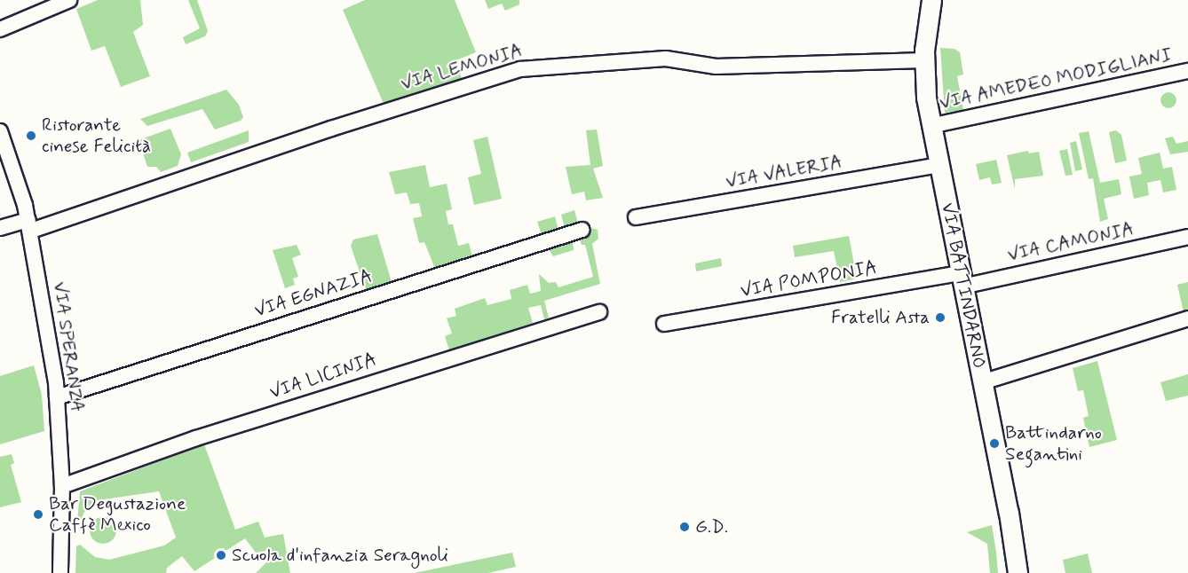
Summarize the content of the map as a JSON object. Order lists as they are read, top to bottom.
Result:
{
  "streets": {
    "street": [
      "VIA LEMONIA",
      "VIA AMEDEO MODIGLIANI",
      "VIA VALERIA",
      "VIA CAMONIA",
      "VIA POMPONIA",
      "VIA BATTINDARNO",
      "VIA EGNAZIA",
      "VIA SPERANZA",
      "VIA LICINIA"
    ]
  },
  "crossings": [
    ["VIA LEMONIA", "VIA BATTINDARNO"],
    ["VIA LEMONIA", "VIA SPERANZA"],
    ["VIA AMEDEO MODIGLIANI", "VIA BATTINDARNO"],
    ["VIA VALERIA", "VIA BATTINDARNO"],
    ["VIA CAMONIA", "VIA POMPONIA"],
    ["VIA CAMONIA", "VIA BATTINDARNO"],
    ["VIA POMPONIA", "VIA BATTINDARNO"],
    ["VIA EGNAZIA", "VIA SPERANZA"],
    ["VIA SPERANZA", "VIA LICINIA"]
  ],
  "places": [
    "Ristorante cinese Felicità",
    "Fratelli Asta",
    "Battindarno Segantini",
    "Bar Degustazione Caffè Mexico",
    "G.D.",
    "Scuola d'infanzia Seragnoli"
  ]
}
